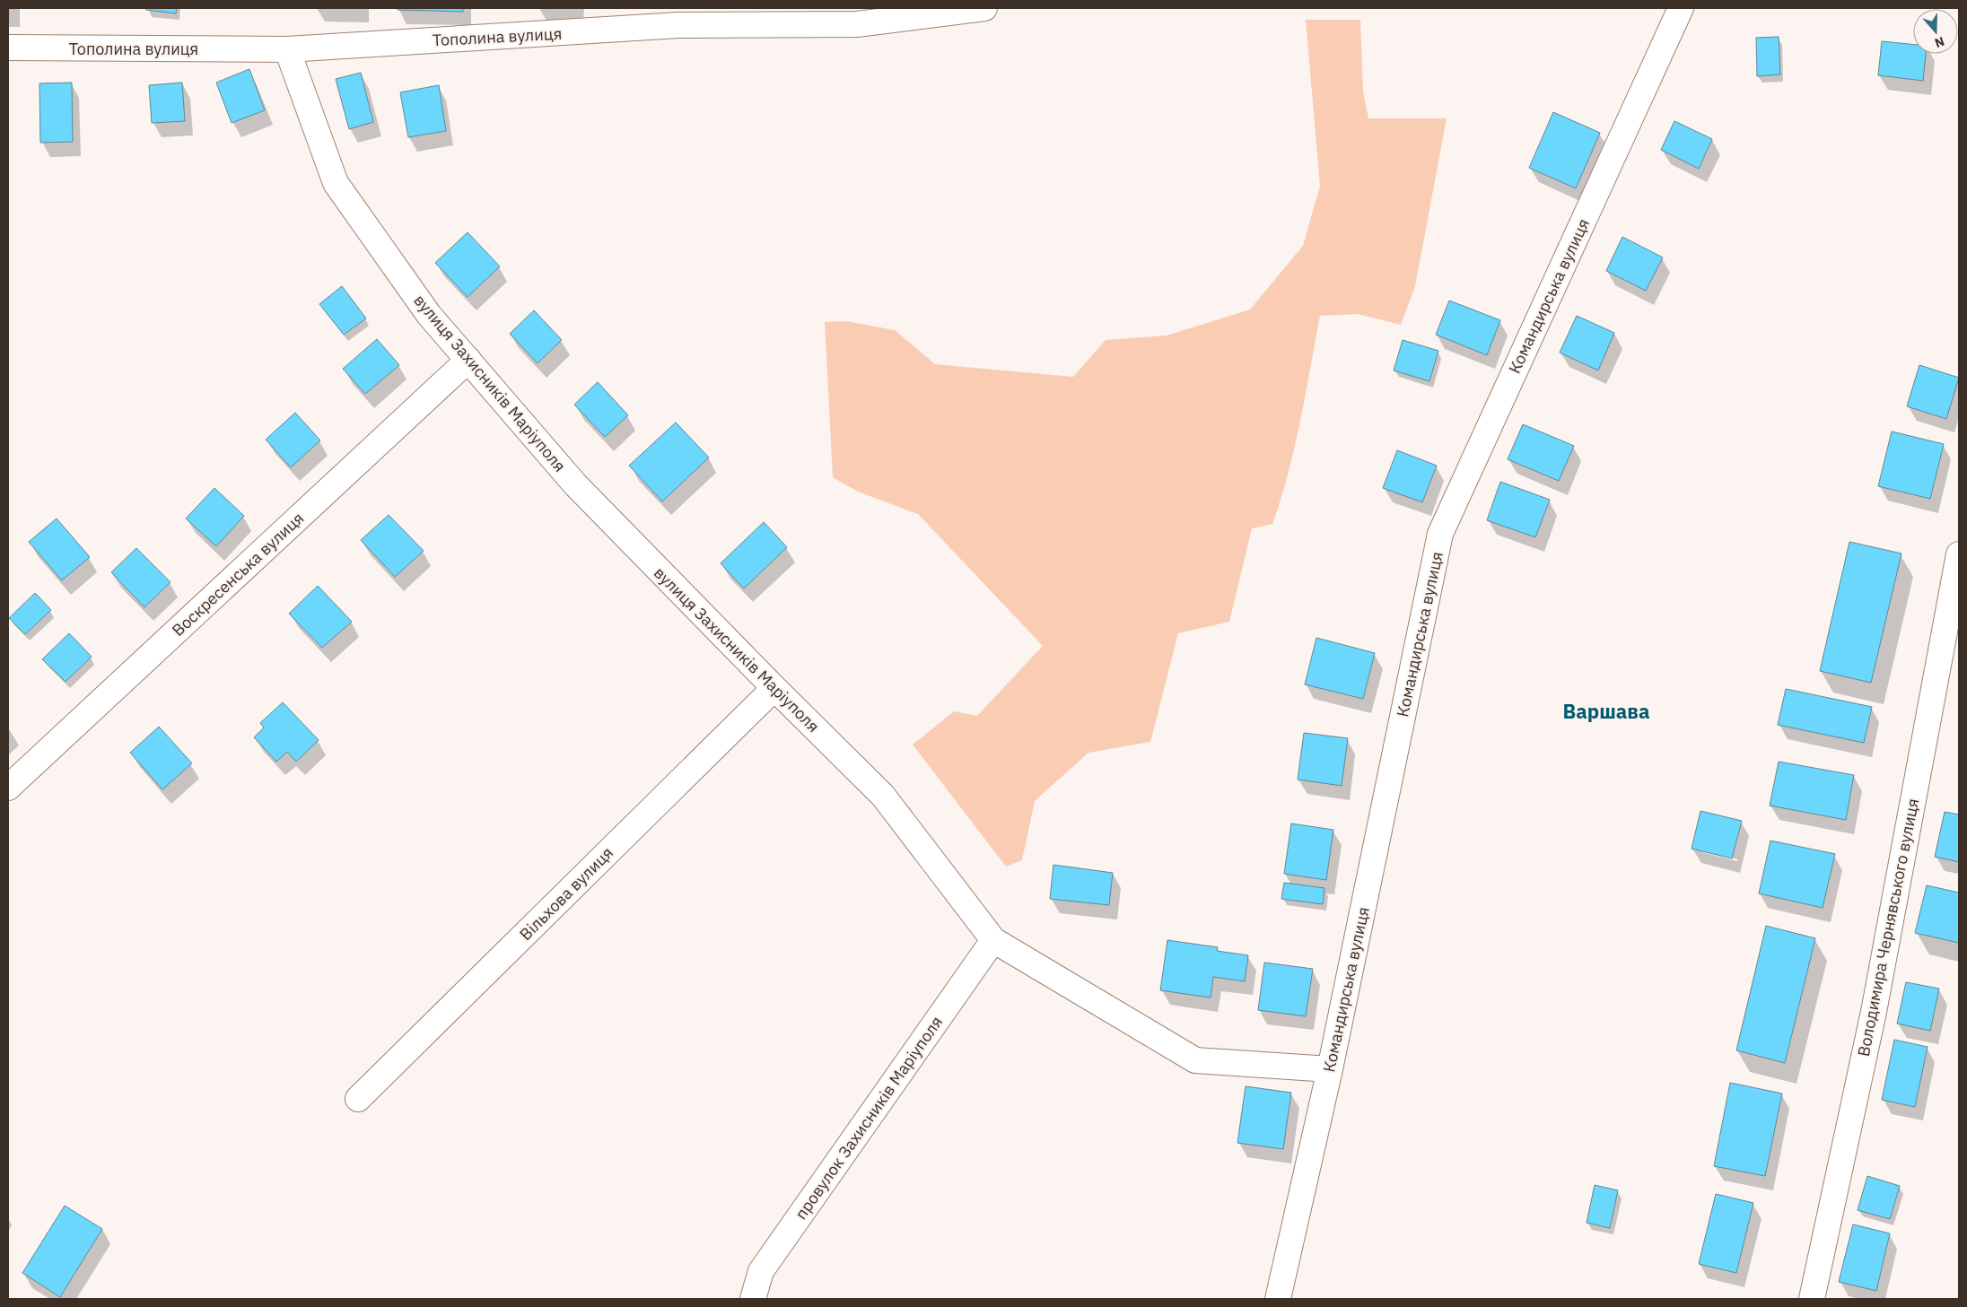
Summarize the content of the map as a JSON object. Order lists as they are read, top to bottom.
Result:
{
  "streets": {
    "street": [
      "Тополина вулиця",
      "Командирська вулиця",
      "вулиця Захисників Маріуполя",
      "Воскресенська вулиця",
      "Вільхова вулиця",
      "Володимира Чернявського вулиця",
      "провулок Захисників Маріуполя"
    ]
  },
  "crossings": [
    ["Тополина вулиця", "вулиця Захисників Маріуполя"],
    ["Командирська вулиця", "вулиця Захисників Маріуполя"],
    ["вулиця Захисників Маріуполя", "Воскресенська вулиця"],
    ["вулиця Захисників Маріуполя", "Вільхова вулиця"],
    ["вулиця Захисників Маріуполя", "провулок Захисників Маріуполя"]
  ],
  "districts": ["Варшава"],
  "north": "bottom"
}
